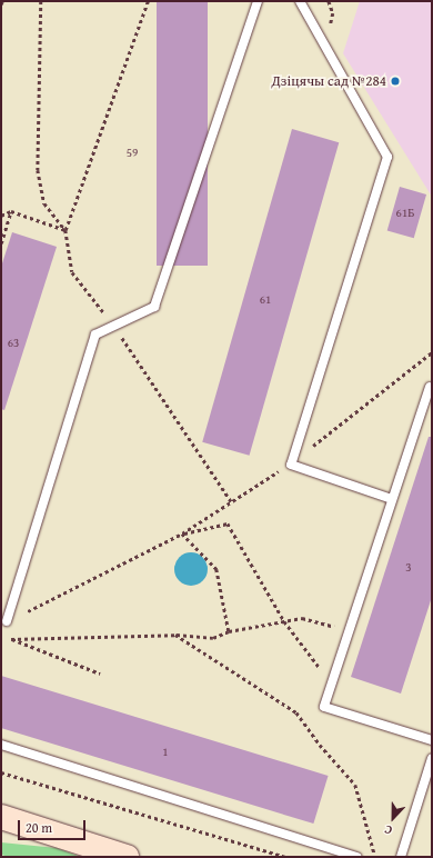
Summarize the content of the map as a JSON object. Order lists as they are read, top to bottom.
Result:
{
  "places": ["Дзіцячы сад №284"],
  "house_numbers": [
    "59",
    "61Б",
    "61",
    "63",
    "3",
    "1"
  ],
  "scale_bar": "20 m",
  "north": "bottom"
}
